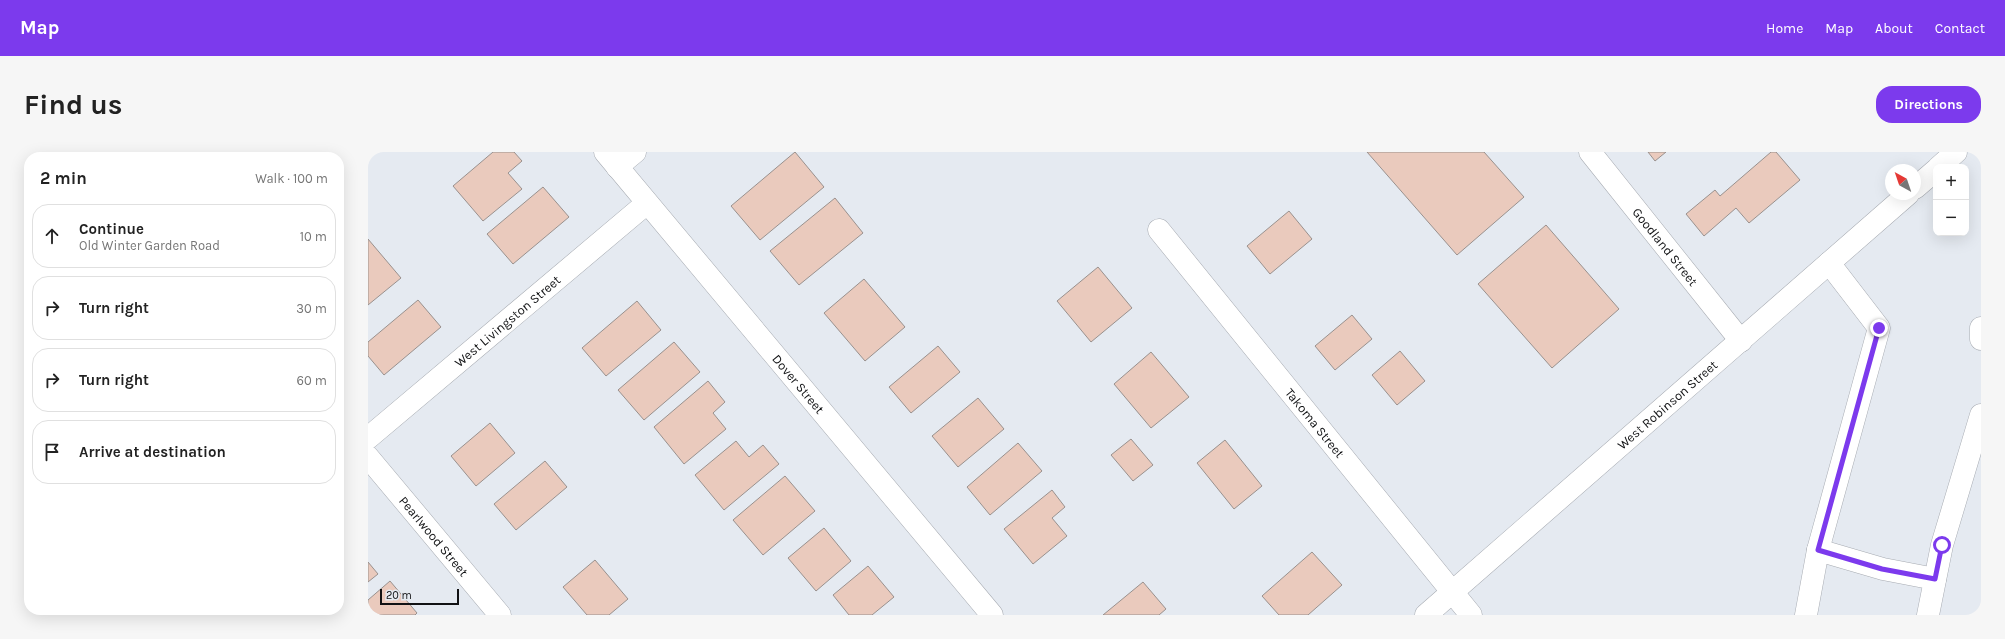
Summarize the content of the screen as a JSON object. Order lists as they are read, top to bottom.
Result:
{
  "streets": {
    "street": [
      "Goodland Street",
      "West Livingston Street",
      "Dover Street",
      "West Robinson Street",
      "Takoma Street",
      "Pearlwood Street"
    ]
  },
  "crossings": [
    ["Goodland Street", "West Robinson Street"],
    ["West Livingston Street", "Dover Street"],
    ["West Robinson Street", "Takoma Street"]
  ],
  "scale_bar": "20 m",
  "north": "top left",
  "page": {
    "header": "Map",
    "nav": [
      "Home",
      "Map",
      "About",
      "Contact"
    ],
    "buttons": "Directions",
    "title": "Find us",
    "heading": ["2 min", "Walk · 100 m"],
    "map_buttons": ["+", "−"],
    "list": [
      ["Continue", "Old Winter Garden Road", "10 m"],
      ["Turn right", "30 m"],
      ["Turn right", "60 m"],
      "Arrive at destination"
    ],
    "scale": "20 m"
  }
}
